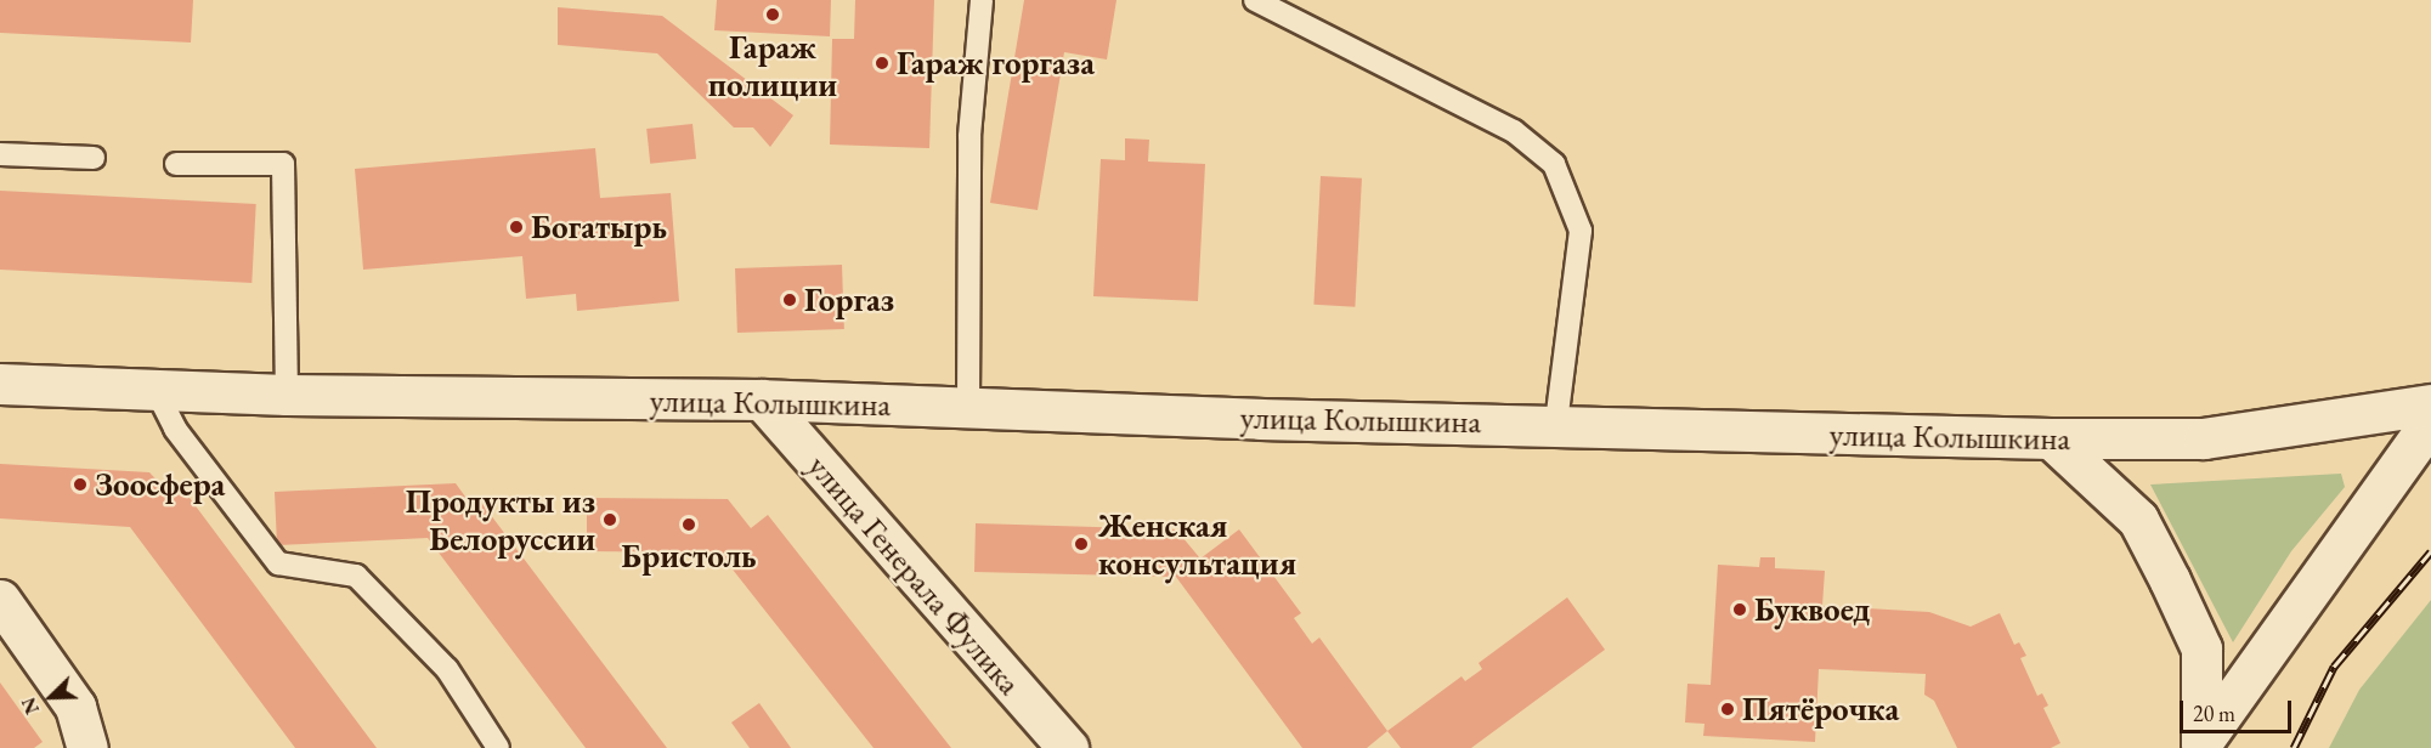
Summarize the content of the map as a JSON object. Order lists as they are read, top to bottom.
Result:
{
  "streets": {
    "street": ["улица Колышкина", "улица Генерала Фулика"]
  },
  "crossings": [
    ["улица Колышкина", "улица Генерала Фулика"]
  ],
  "places": [
    "Гараж полиции",
    "Гараж горгаза",
    "Богатырь",
    "Горгаз",
    "Зоосфера",
    "Продукты из Белоруссии",
    "Бристоль",
    "Женская консультация",
    "Буквоед",
    "Пятёрочка"
  ],
  "scale_bar": "20 m",
  "north": "bottom left"
}
